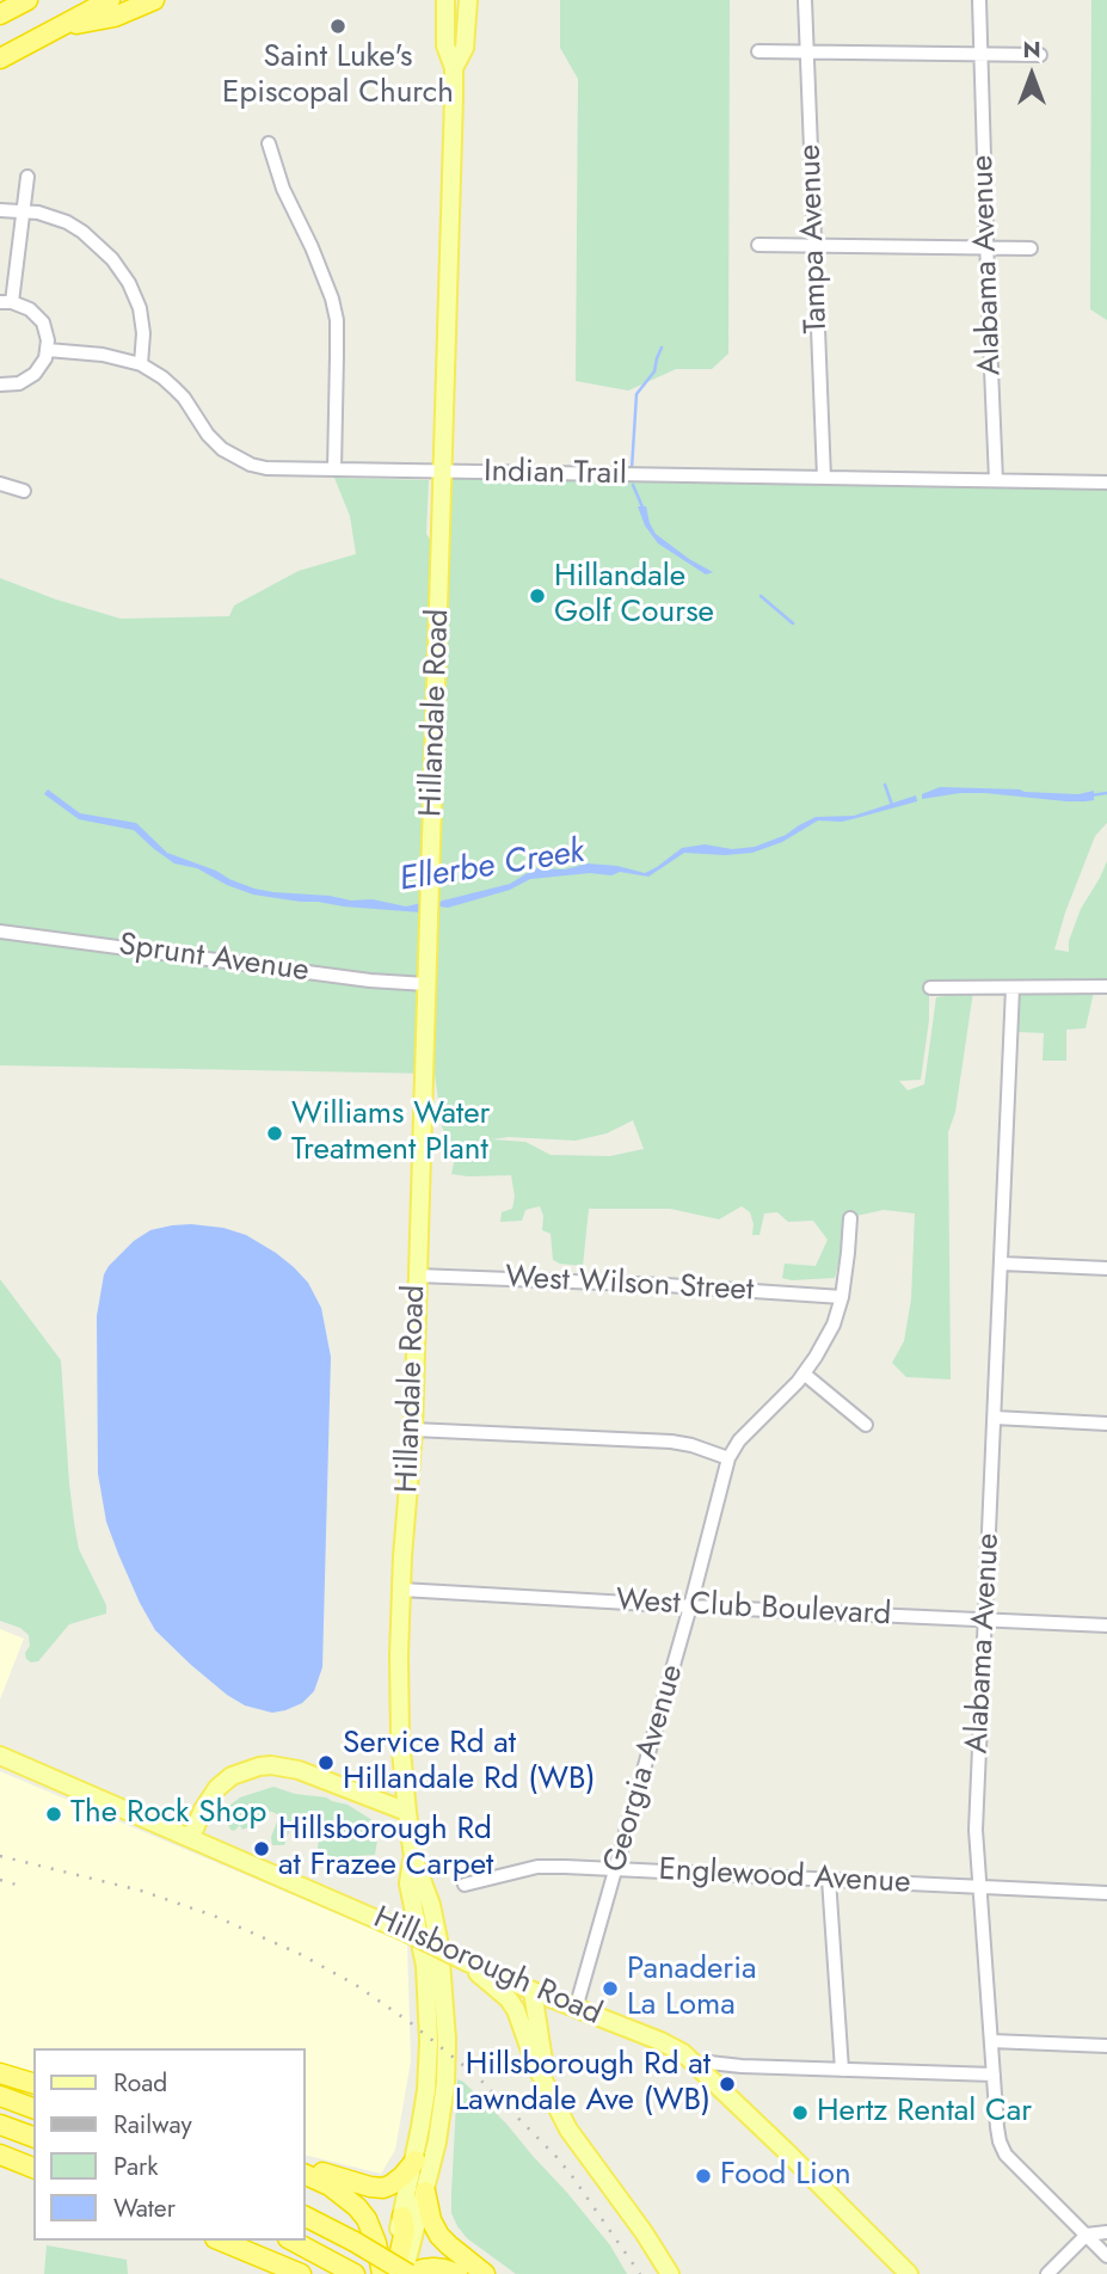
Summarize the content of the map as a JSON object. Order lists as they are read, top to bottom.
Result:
{
  "streets": {
    "main road": ["Hillandale Road", "Hillsborough Road"],
    "street": [
      "Tampa Avenue",
      "Alabama Avenue",
      "Indian Trail",
      "Sprunt Avenue",
      "West Wilson Street",
      "West Club Boulevard",
      "Georgia Avenue",
      "Englewood Avenue"
    ]
  },
  "crossings": [
    ["Tampa Avenue", "Indian Trail"],
    ["Alabama Avenue", "Indian Trail"],
    ["Alabama Avenue", "West Club Boulevard"],
    ["Alabama Avenue", "Englewood Avenue"],
    ["Indian Trail", "Hillandale Road"],
    ["Hillandale Road", "Sprunt Avenue"],
    ["Hillandale Road", "West Wilson Street"],
    ["Hillandale Road", "West Club Boulevard"],
    ["West Wilson Street", "Georgia Avenue"],
    ["West Club Boulevard", "Georgia Avenue"],
    ["Georgia Avenue", "Englewood Avenue"],
    ["Georgia Avenue", "Hillsborough Road"]
  ],
  "water": ["Ellerbe Creek"],
  "places": [
    "Saint Luke's Episcopal Church",
    "Hillandale Golf Course",
    "Williams Water Treatment Plant",
    "Service Rd at Hillandale Rd (WB)",
    "The Rock Shop",
    "Hillsborough Rd at Frazee Carpet",
    "Panaderia La Loma",
    "Hillsborough Rd at Lawndale Ave (WB)",
    "Hertz Rental Car",
    "Food Lion"
  ],
  "legend": [
    "Road",
    "Railway",
    "Park",
    "Water"
  ],
  "north": "top"
}
